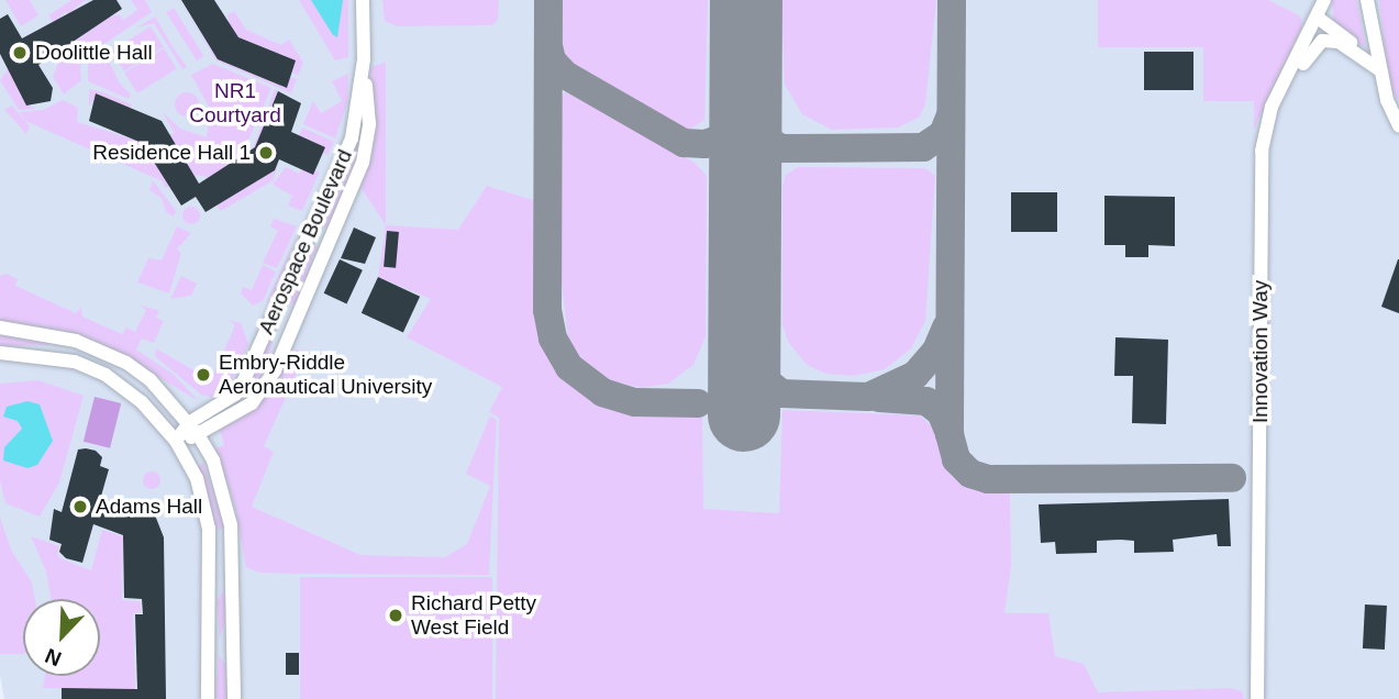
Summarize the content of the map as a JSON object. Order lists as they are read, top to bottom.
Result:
{
  "streets": {
    "street": ["Aerospace Boulevard", "Innovation Way"]
  },
  "parks": ["NR1 Courtyard"],
  "places": [
    "Doolittle Hall",
    "Residence Hall 1",
    "Embry-Riddle Aeronautical University",
    "Adams Hall",
    "Richard Petty West Field"
  ],
  "north": "bottom left"
}
